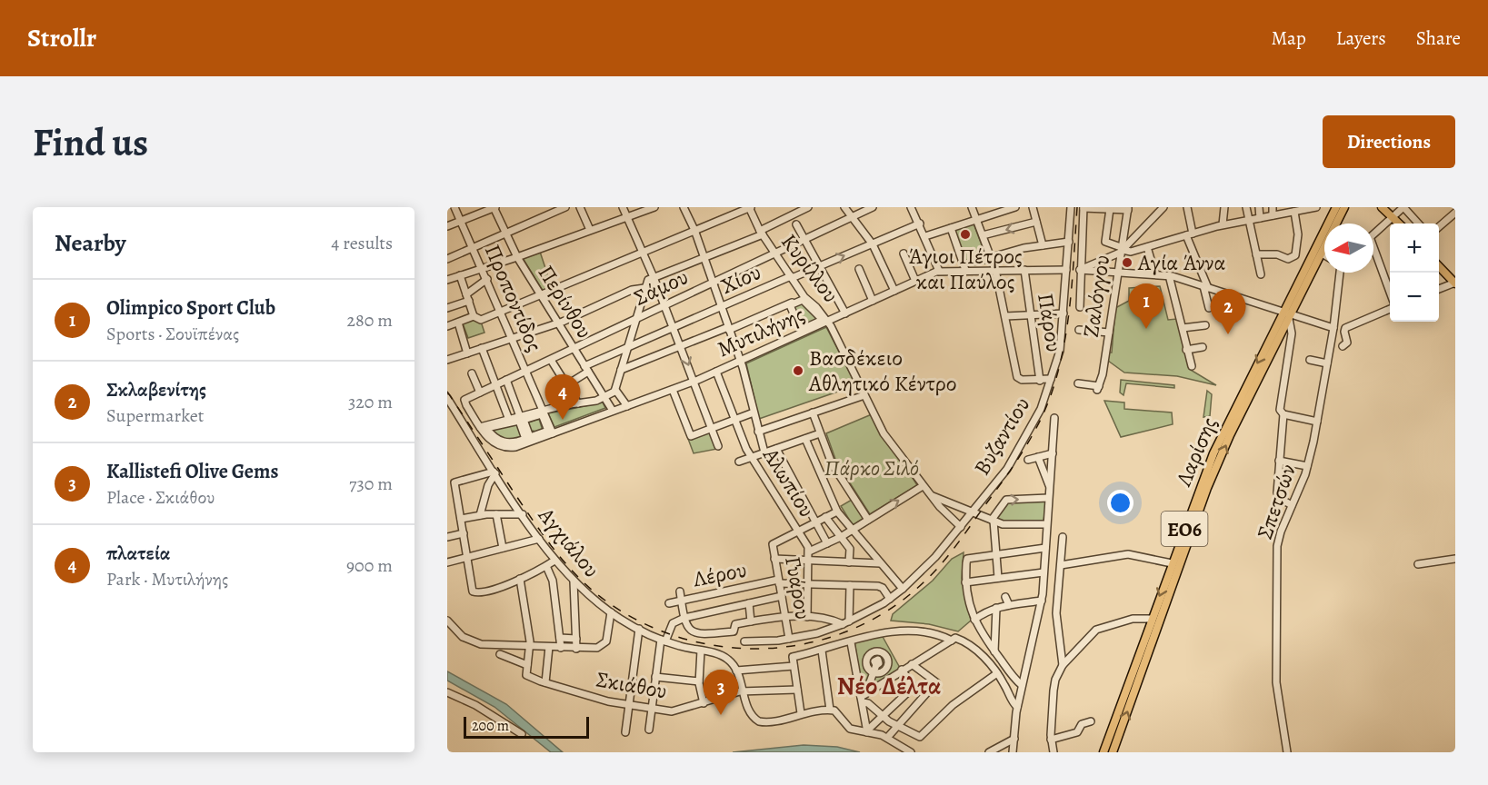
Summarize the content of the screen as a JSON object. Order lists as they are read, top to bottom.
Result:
{
  "streets": {
    "main road": ["Λαρίσης", "ΕΟ6"],
    "street": [
      "Κυρίλλου",
      "Χίου",
      "Σάμου",
      "Ζαλόγγου",
      "Προποντίδος",
      "Περίνθου",
      "Πάρου",
      "Μυτιλήνης",
      "Βυζαντίου",
      "Αλωπίου",
      "Σπετσών",
      "Αγχιάλου",
      "Λέρου",
      "Γυάρου",
      "Σκιάθου"
    ]
  },
  "crossings": [
    ["Κυρίλλου", "Χίου"],
    ["Κυρίλλου", "Σάμου"],
    ["Κυρίλλου", "Μυτιλήνης"],
    ["Κυρίλλου", "Βυζαντίου"],
    ["Χίου", "Περίνθου"],
    ["Σάμου", "Προποντίδος"],
    ["Σάμου", "Περίνθου"],
    ["Σάμου", "Μυτιλήνης"],
    ["Προποντίδος", "Μυτιλήνης"],
    ["Περίνθου", "Μυτιλήνης"],
    ["Πάρου", "Μυτιλήνης"],
    ["Μυτιλήνης", "Βυζαντίου"],
    ["Μυτιλήνης", "Αλωπίου"],
    ["Βυζαντίου", "Λέρου"],
    ["Βυζαντίου", "Γυάρου"],
    ["Αλωπίου", "Λέρου"],
    ["Αλωπίου", "Γυάρου"],
    ["Λέρου", "Γυάρου"]
  ],
  "districts": ["Νέο Δέλτα"],
  "parks": ["Πάρκο Σιλό"],
  "places": ["Άγιοι Πέτρος και Παύλος", "Αγία Άννα", "Βασδέκειο Αθλητικό Κέντρο"],
  "scale_bar": "200 m",
  "north": "left",
  "page": {
    "header": "Strollr",
    "nav": ["Map", "Layers", "Share"],
    "buttons": "Directions",
    "title": "Find us",
    "heading": ["Nearby", "4 results"],
    "map_buttons": ["+", "−"],
    "list": [
      {
        "mark": "1",
        "name": "Olimpico Sport Club",
        "note": "Sports · Σουϊπένας",
        "value": "280 m"
      },
      {
        "mark": "2",
        "name": "Σκλαβενίτης",
        "note": "Supermarket",
        "value": "320 m"
      },
      {
        "mark": "3",
        "name": "Kallistefi Olive Gems",
        "note": "Place · Σκιάθου",
        "value": "730 m"
      },
      {
        "mark": "4",
        "name": "πλατεία",
        "note": "Park · Μυτιλήνης",
        "value": "900 m"
      }
    ],
    "pins": [
      "1",
      "2",
      "4",
      "3"
    ],
    "scale": "200 m"
  }
}
